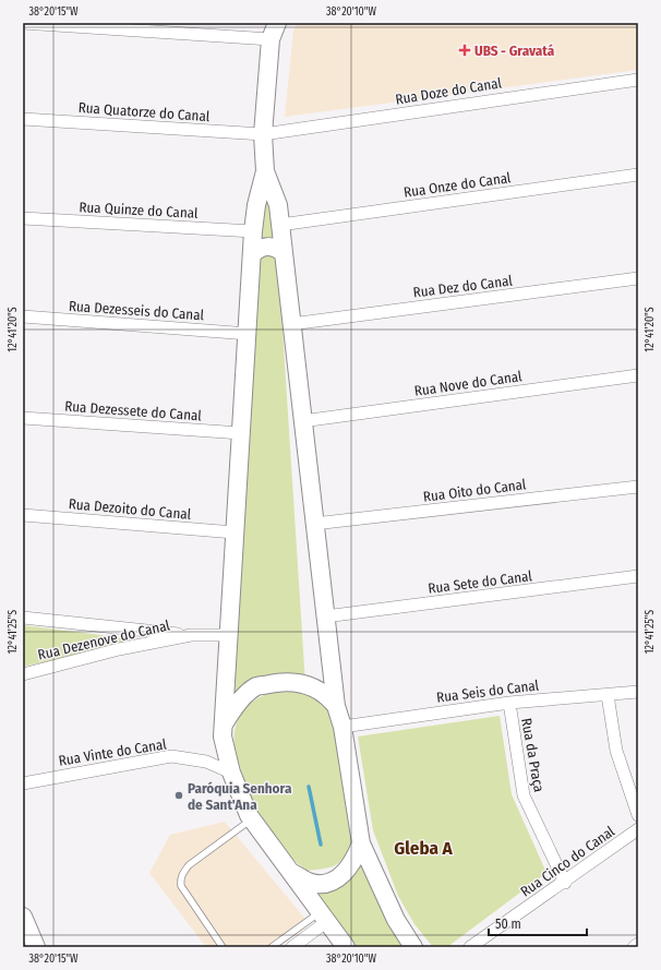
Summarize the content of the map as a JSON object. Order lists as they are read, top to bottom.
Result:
{
  "streets": {
    "street": [
      "Rua Doze do Canal",
      "Rua Quatorze do Canal",
      "Rua Onze do Canal",
      "Rua Quinze do Canal",
      "Rua Dez do Canal",
      "Rua Dezesseis do Canal",
      "Rua Nove do Canal",
      "Rua Dezessete do Canal",
      "Rua Oito do Canal",
      "Rua Dezoito do Canal",
      "Rua Sete do Canal",
      "Rua Dezenove do Canal",
      "Rua Seis do Canal",
      "Rua Vinte do Canal",
      "Rua da Praça",
      "Rua Cinco do Canal"
    ]
  },
  "crossings": [
    ["Rua Doze do Canal", "Rua Quatorze do Canal"],
    ["Rua Seis do Canal", "Rua da Praça"],
    ["Rua da Praça", "Rua Cinco do Canal"]
  ],
  "districts": ["Gleba A"],
  "places": {
    "health": ["UBS - Gravatá"],
    "other": ["Paróquia Senhora de Sant'Ana"]
  },
  "scale_bar": "50 m",
  "coordinates": [
    "38°20'15\"W",
    "38°20'10\"W",
    "12°41'20\"S",
    "12°41'25\"S"
  ]
}
